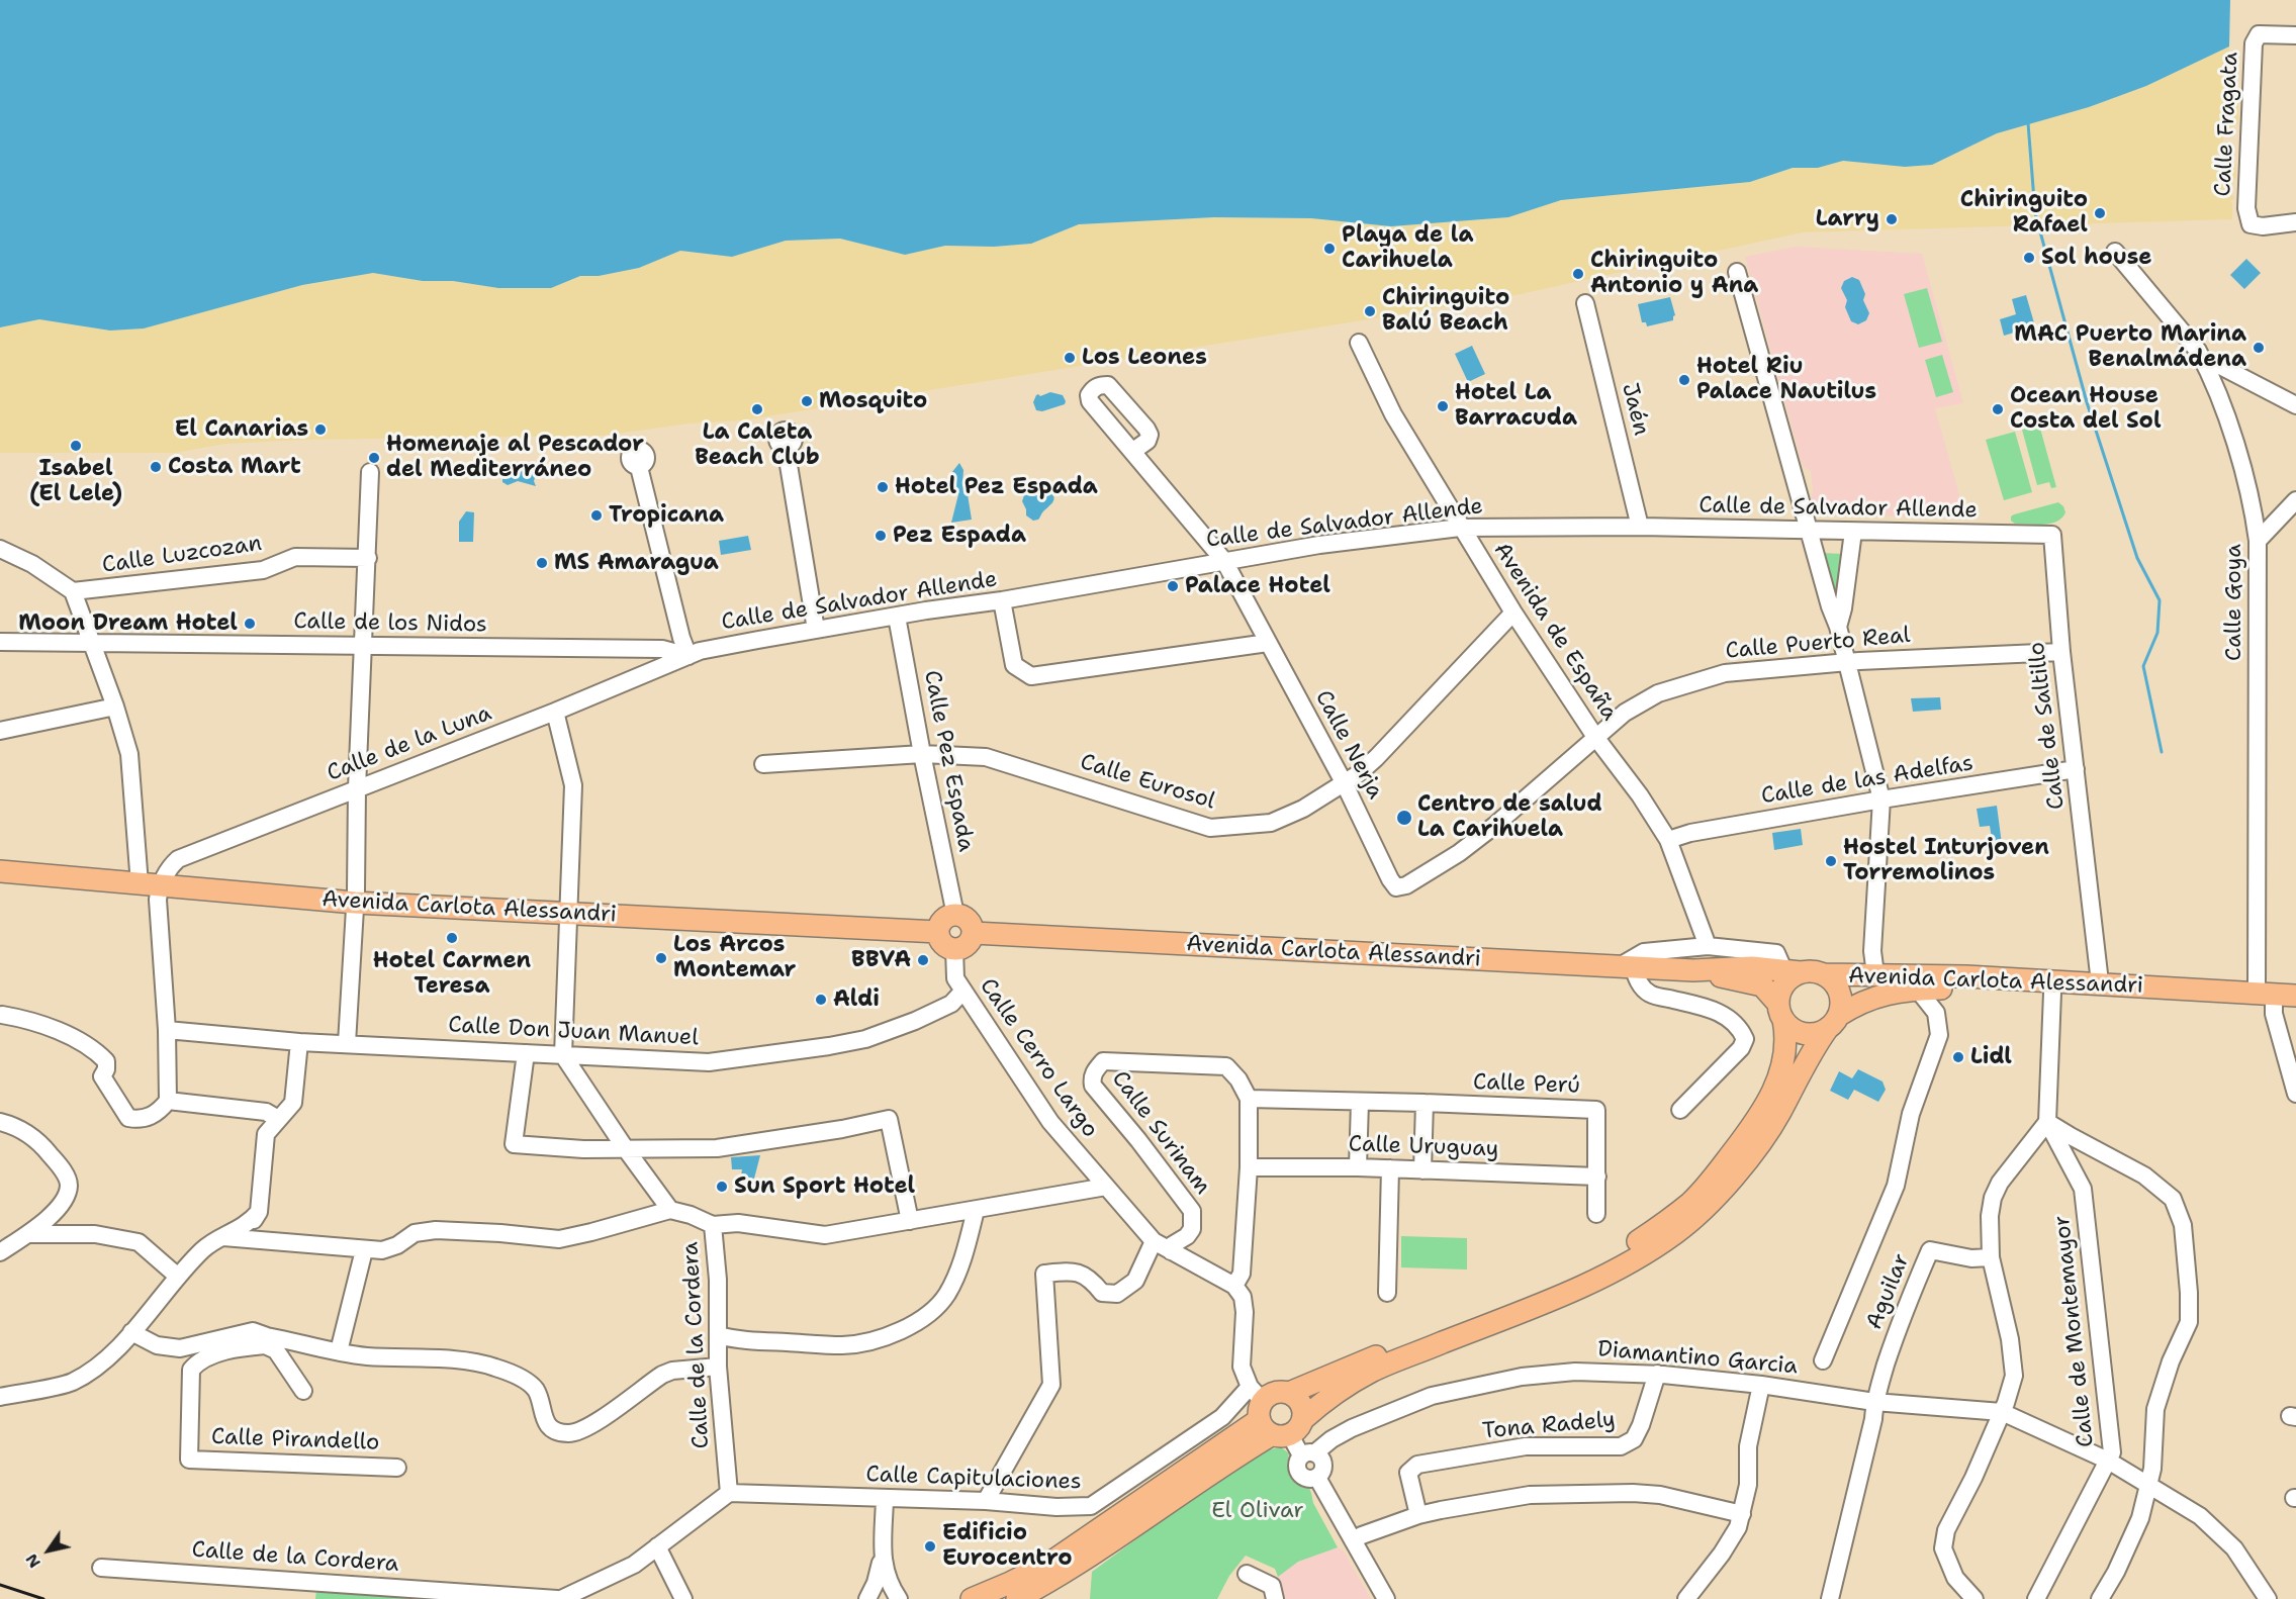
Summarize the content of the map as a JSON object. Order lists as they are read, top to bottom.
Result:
{
  "streets": {
    "main road": ["Avenida Carlota Alessandri"],
    "street": [
      "Calle Fragata",
      "Jaén",
      "Calle de Salvador Allende",
      "Calle Luzcozan",
      "Calle Goya",
      "Calle de los Nidos",
      "Avenida de España",
      "Calle Puerto Real",
      "Calle de Saltillo",
      "Calle de la Luna",
      "Calle Nerja",
      "Calle Pez Espada",
      "Calle de las Adelfas",
      "Calle Eurosol",
      "Calle Don Juan Manuel",
      "Calle Cerro Largo",
      "Calle Perú",
      "Calle Surinam",
      "Calle Uruguay",
      "Aguilar",
      "Calle de Montemayor",
      "Calle de la Cordera",
      "Diamantino Garcia",
      "Tona Radely",
      "Calle Pirandello",
      "Calle Capitulaciones"
    ]
  },
  "crossings": [
    ["Jaén", "Calle de Salvador Allende"],
    ["Calle de Salvador Allende", "Calle de los Nidos"],
    ["Calle de Salvador Allende", "Avenida de España"],
    ["Calle de Salvador Allende", "Calle de Saltillo"],
    ["Calle de Salvador Allende", "Calle de la Luna"],
    ["Calle de Salvador Allende", "Calle Nerja"],
    ["Calle de Salvador Allende", "Calle Pez Espada"],
    ["Calle de los Nidos", "Calle de la Luna"],
    ["Avenida de España", "Calle Puerto Real"],
    ["Avenida de España", "Calle Nerja"],
    ["Avenida de España", "Calle de las Adelfas"],
    ["Avenida de España", "Calle Eurosol"],
    ["Calle Puerto Real", "Calle de Saltillo"],
    ["Calle Puerto Real", "Calle Nerja"],
    ["Calle de Saltillo", "Calle de las Adelfas"],
    ["Calle de Saltillo", "Avenida Carlota Alessandri"],
    ["Calle de la Luna", "Avenida Carlota Alessandri"],
    ["Calle Nerja", "Calle Eurosol"],
    ["Calle Pez Espada", "Calle Eurosol"],
    ["Calle Pez Espada", "Avenida Carlota Alessandri"],
    ["Calle Pez Espada", "Calle Cerro Largo"],
    ["Avenida Carlota Alessandri", "Calle Cerro Largo"],
    ["Calle Don Juan Manuel", "Calle Cerro Largo"],
    ["Calle Don Juan Manuel", "Calle de la Cordera"],
    ["Calle Cerro Largo", "Calle Surinam"],
    ["Calle Perú", "Calle Surinam"],
    ["Calle Perú", "Calle Uruguay"],
    ["Calle Surinam", "Calle Uruguay"],
    ["Aguilar", "Diamantino Garcia"],
    ["Calle de la Cordera", "Calle Capitulaciones"],
    ["Diamantino Garcia", "Tona Radely"]
  ],
  "parks": ["El Olivar"],
  "places": [
    "Chiringuito Rafael",
    "Larry",
    "Playa de la Carihuela",
    "Sol house",
    "Chiringuito Antonio y Ana",
    "Chiringuito Balú Beach",
    "MAC Puerto Marina Benalmádena",
    "Los Leones",
    "Hotel Riu Palace Nautilus",
    "Mosquito",
    "Hotel La Barracuda",
    "La Caleta Beach Club",
    "Ocean House Costa del Sol",
    "El Canarias",
    "Isabel (El Lele)",
    "Homenaje al Pescador del Mediterráneo",
    "Costa Mart",
    "Hotel Pez Espada",
    "Tropicana",
    "Pez Espada",
    "MS Amaragua",
    "Palace Hotel",
    "Moon Dream Hotel",
    "Centro de salud La Carihuela",
    "Hostel Inturjoven Torremolinos",
    "Hotel Carmen Teresa",
    "Los Arcos Montemar",
    "BBVA",
    "Aldi",
    "Lidl",
    "Sun Sport Hotel",
    "Edificio Eurocentro"
  ],
  "north": "bottom left"
}
